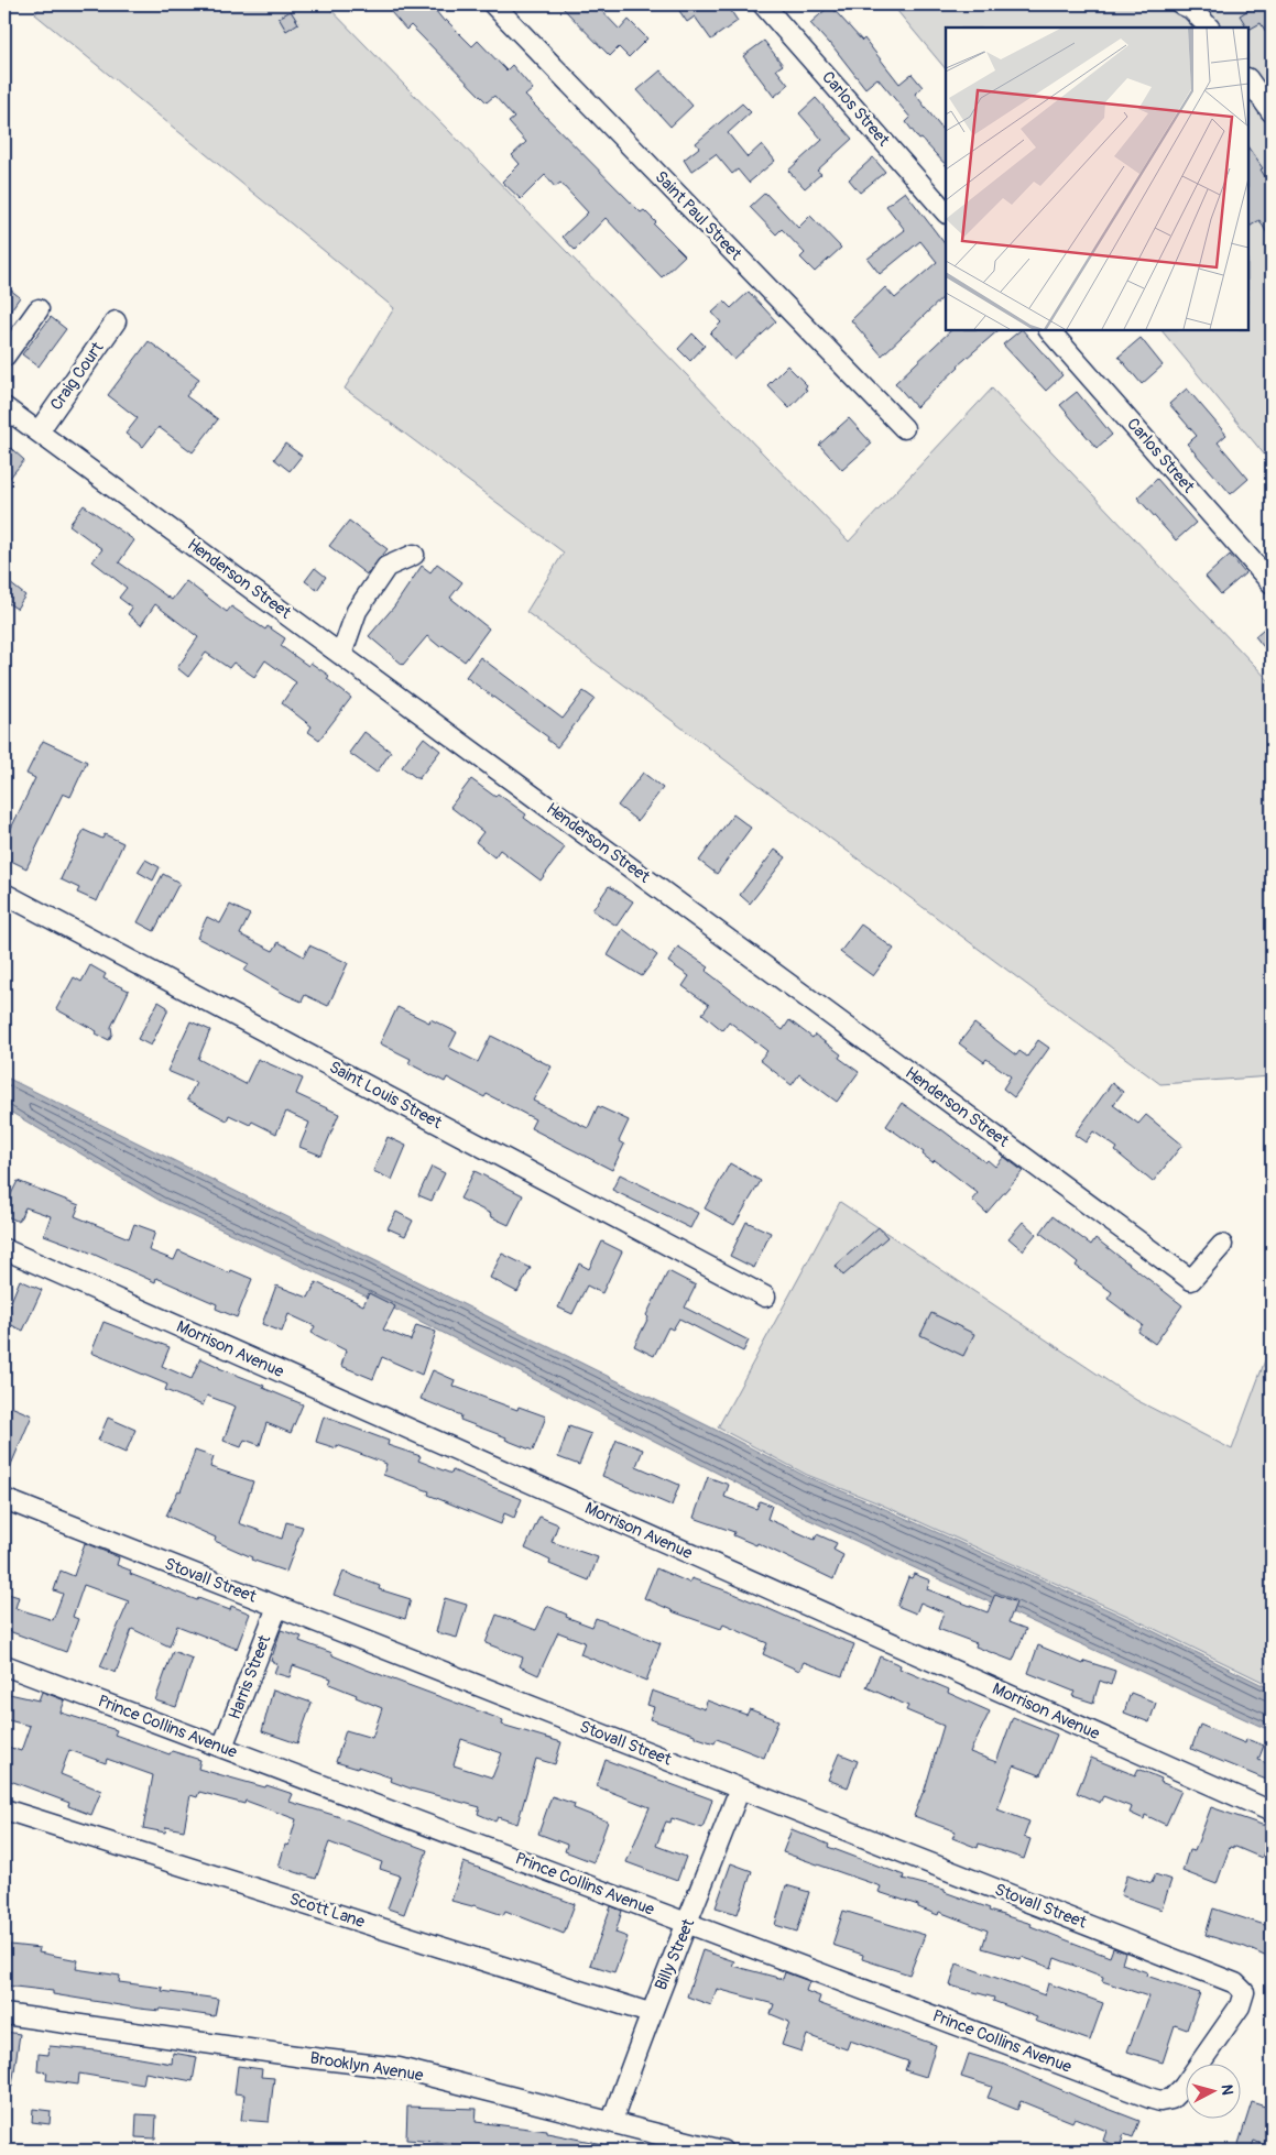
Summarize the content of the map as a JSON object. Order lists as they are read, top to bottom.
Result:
{
  "streets": {
    "street": [
      "Carlos Street",
      "Saint Paul Street",
      "Craig Court",
      "Henderson Street",
      "Saint Louis Street",
      "Morrison Avenue",
      "Stovall Street",
      "Harris Street",
      "Prince Collins Avenue",
      "Scott Lane",
      "Billy Street",
      "Brooklyn Avenue"
    ]
  },
  "crossings": [
    ["Craig Court", "Henderson Street"],
    ["Stovall Street", "Harris Street"],
    ["Stovall Street", "Prince Collins Avenue"],
    ["Stovall Street", "Billy Street"],
    ["Harris Street", "Prince Collins Avenue"],
    ["Prince Collins Avenue", "Billy Street"],
    ["Scott Lane", "Billy Street"],
    ["Billy Street", "Brooklyn Avenue"]
  ],
  "north": "right"
}
